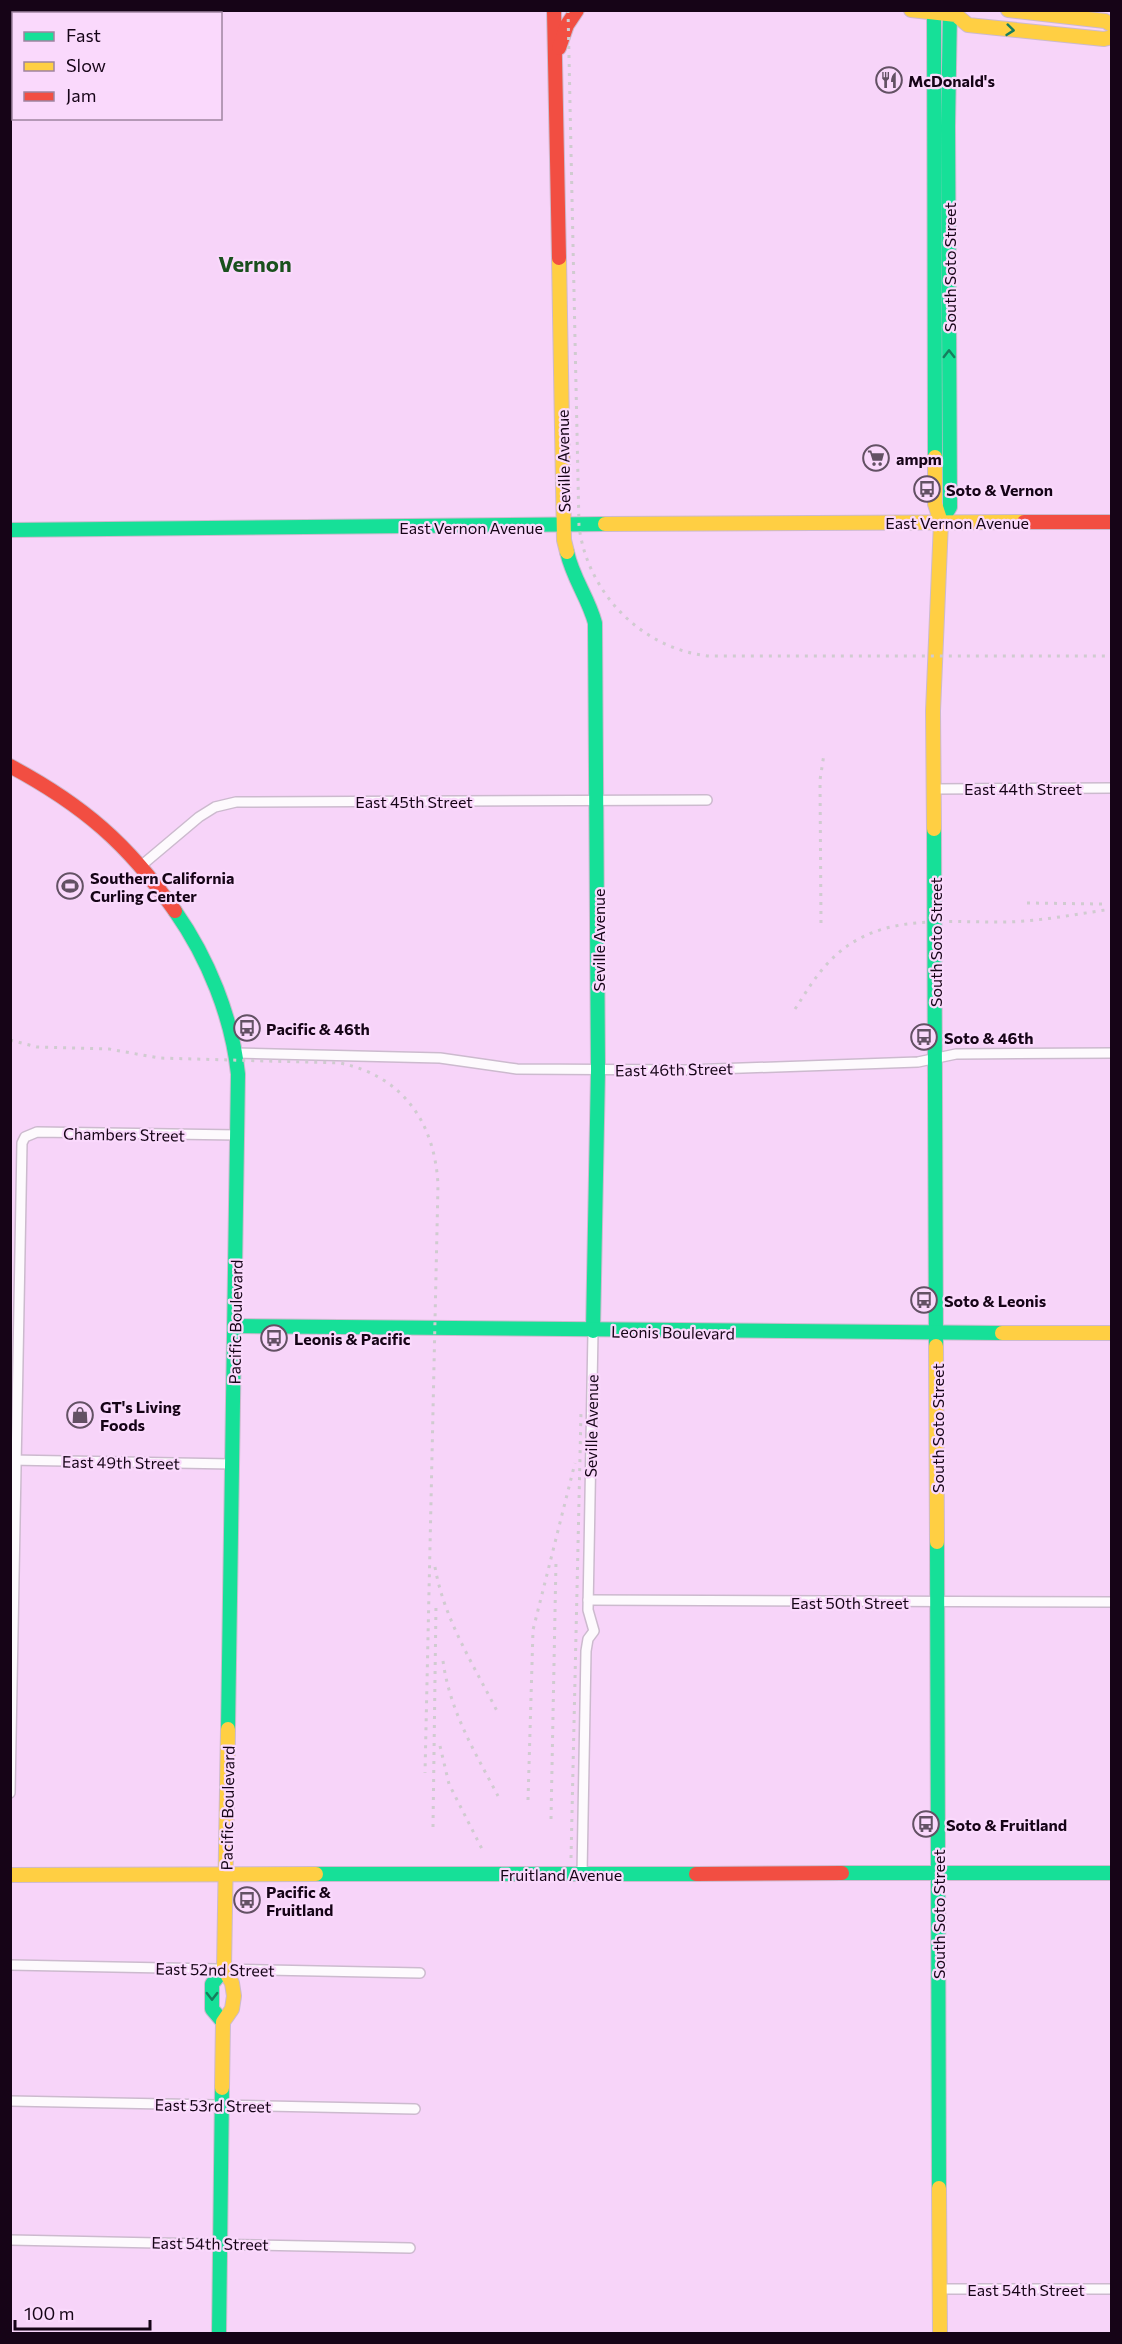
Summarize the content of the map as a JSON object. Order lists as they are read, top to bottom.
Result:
{
  "streets": {
    "main road": [
      "South Soto Street",
      "Seville Avenue",
      "East Vernon Avenue",
      "Pacific Boulevard",
      "Leonis Boulevard",
      "Fruitland Avenue"
    ],
    "street": [
      "East 44th Street",
      "East 45th Street",
      "East 46th Street",
      "Chambers Street",
      "East 49th Street",
      "East 50th Street",
      "East 52nd Street",
      "East 53rd Street",
      "East 54th Street"
    ]
  },
  "crossings": [
    ["South Soto Street", "East Vernon Avenue"],
    ["South Soto Street", "East 44th Street"],
    ["South Soto Street", "East 46th Street"],
    ["South Soto Street", "Leonis Boulevard"],
    ["South Soto Street", "East 50th Street"],
    ["South Soto Street", "Fruitland Avenue"],
    ["South Soto Street", "East 54th Street"],
    ["Seville Avenue", "East Vernon Avenue"],
    ["Seville Avenue", "East 45th Street"],
    ["Seville Avenue", "East 46th Street"],
    ["Seville Avenue", "Leonis Boulevard"],
    ["Seville Avenue", "East 50th Street"],
    ["Seville Avenue", "Fruitland Avenue"],
    ["East 45th Street", "Pacific Boulevard"],
    ["East 46th Street", "Pacific Boulevard"],
    ["Chambers Street", "Pacific Boulevard"],
    ["Chambers Street", "East 49th Street"],
    ["Pacific Boulevard", "Leonis Boulevard"],
    ["Pacific Boulevard", "East 49th Street"],
    ["Pacific Boulevard", "Fruitland Avenue"],
    ["Pacific Boulevard", "East 52nd Street"],
    ["Pacific Boulevard", "East 53rd Street"],
    ["Pacific Boulevard", "East 54th Street"]
  ],
  "districts": ["Vernon"],
  "places": {
    "restaurant": ["McDonald's"],
    "supermarket": ["ampm"],
    "bus stop": [
      "Soto & Vernon",
      "Pacific & 46th",
      "Soto & 46th",
      "Soto & Leonis",
      "Leonis & Pacific",
      "Soto & Fruitland",
      "Pacific & Fruitland"
    ],
    "sports": ["Southern California Curling Center"],
    "shop": ["GT's Living Foods"]
  },
  "legend": ["Fast", "Slow", "Jam"],
  "scale_bar": "100 m"
}
